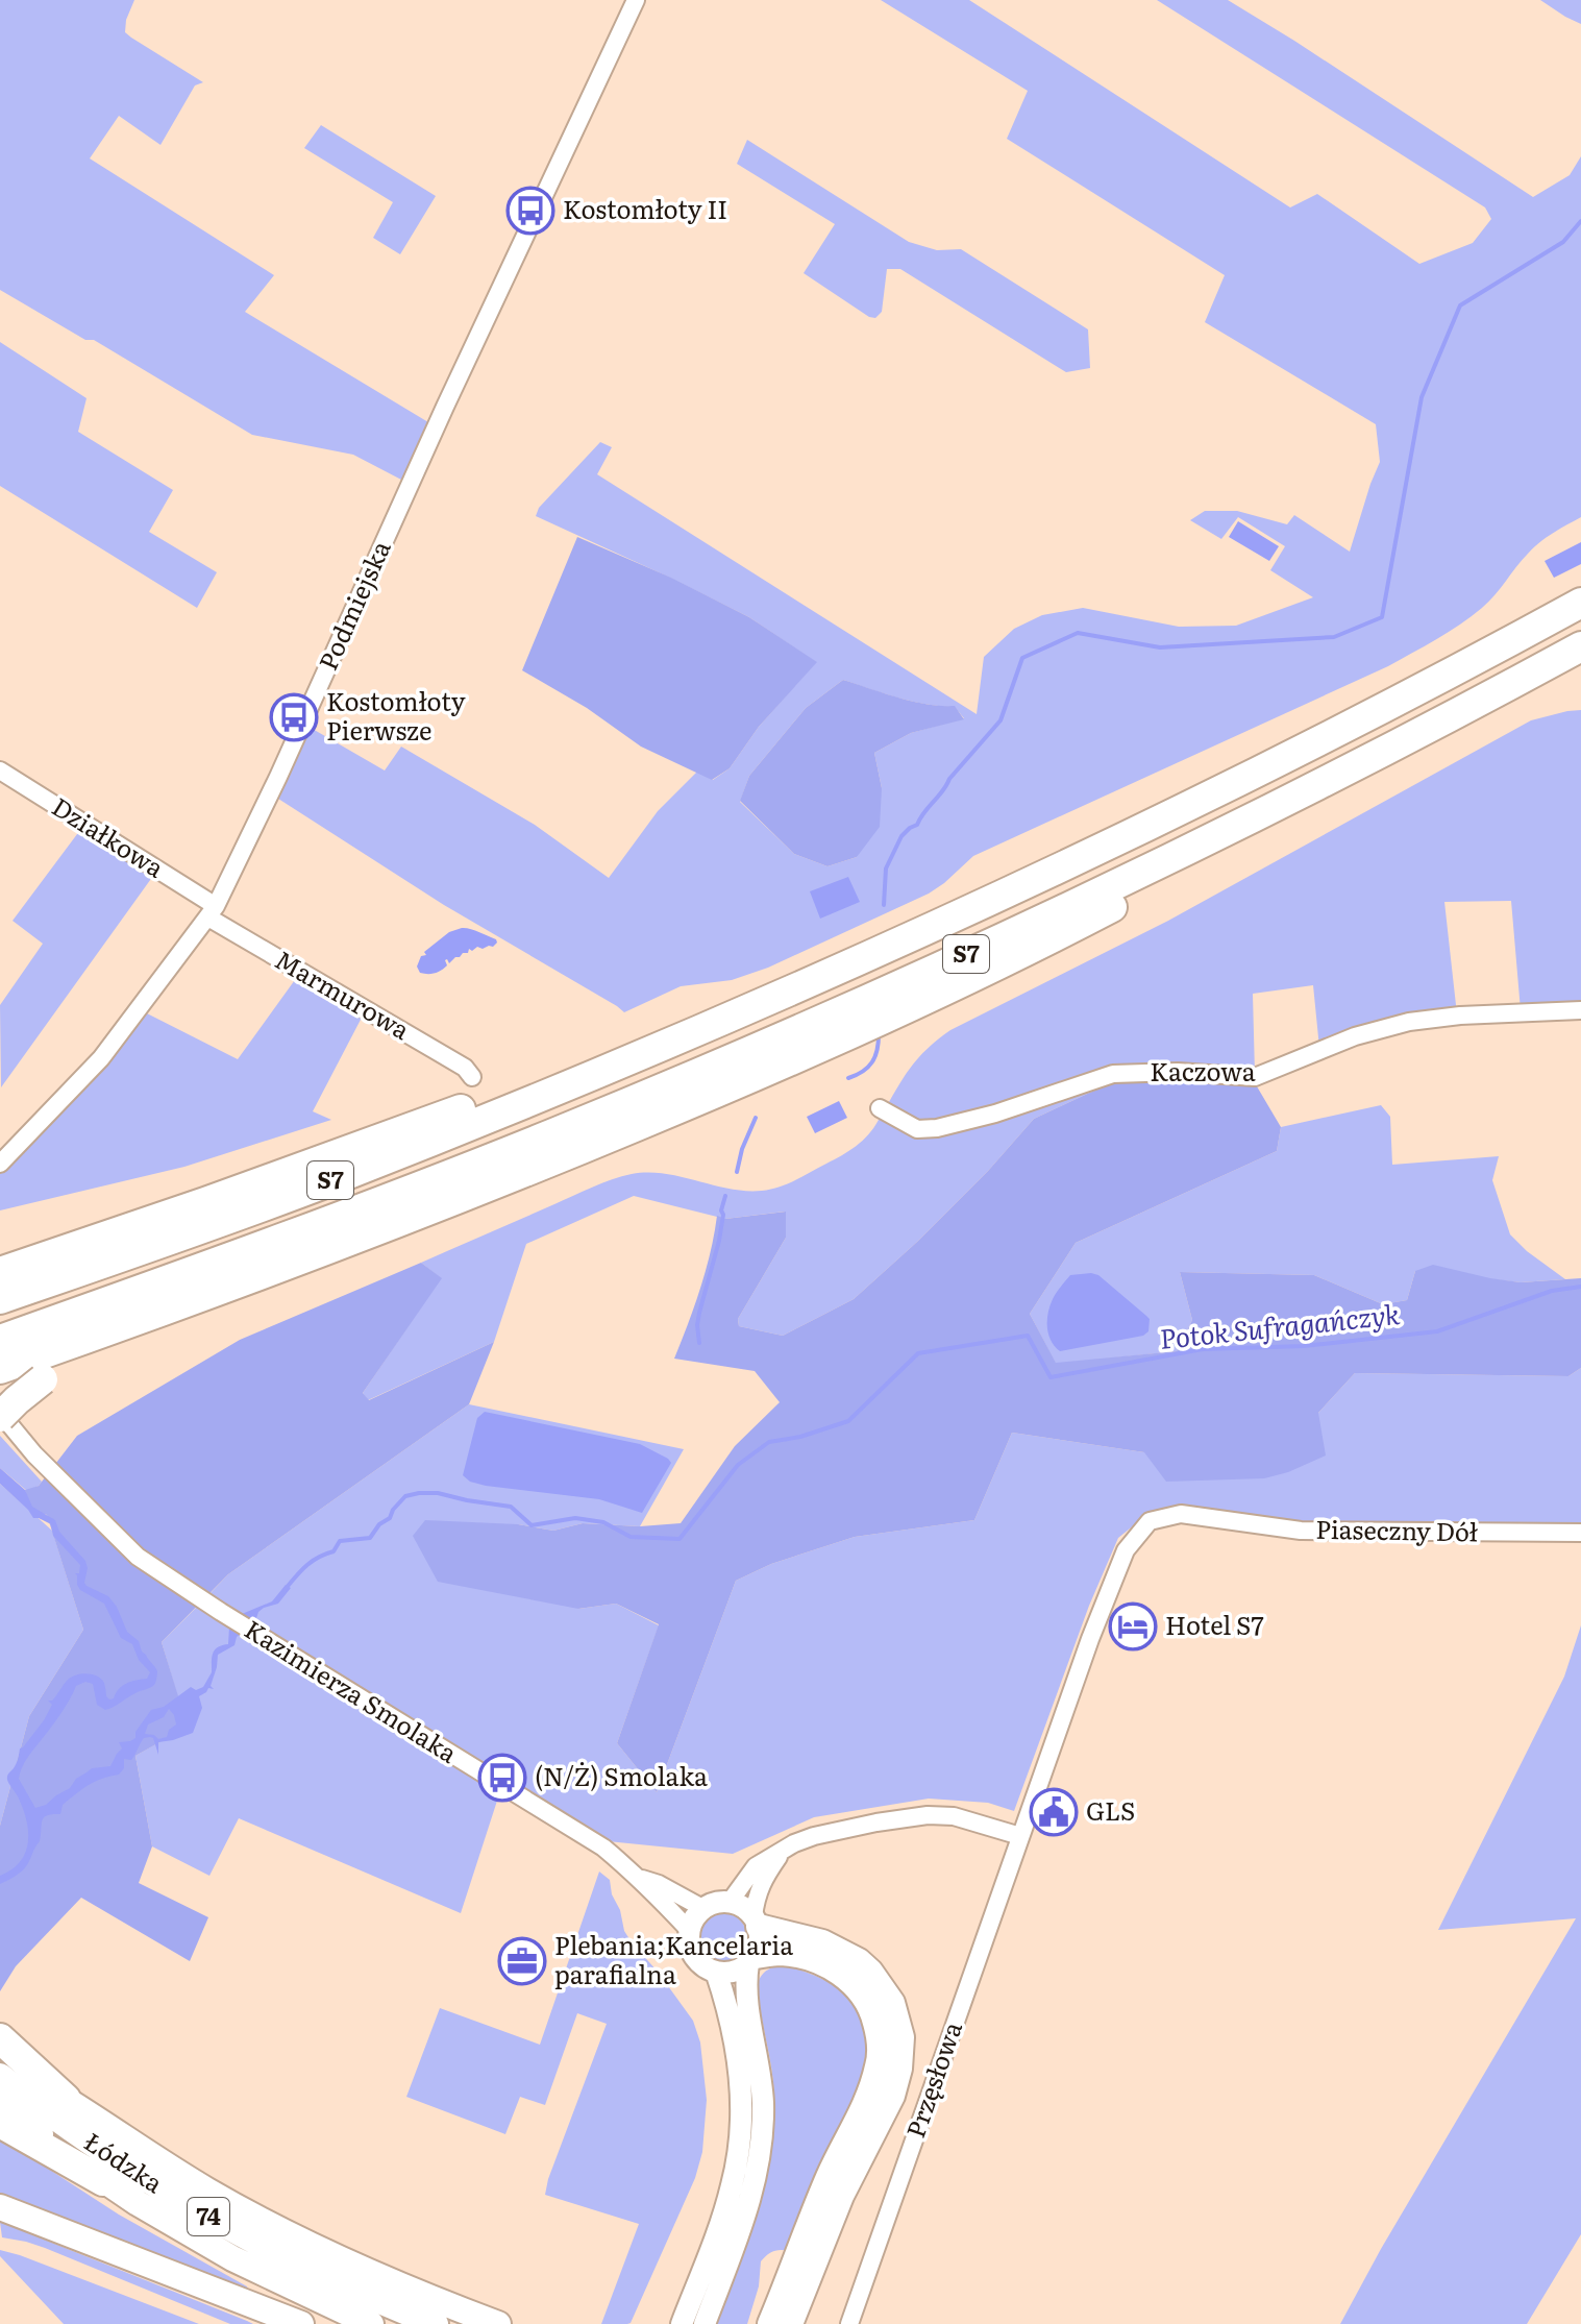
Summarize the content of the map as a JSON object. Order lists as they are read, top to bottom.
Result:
{
  "streets": {
    "highway": ["S7"],
    "main road": ["Łódzka", "74"],
    "street": [
      "Podmiejska",
      "Działkowa",
      "Marmurowa",
      "Kaczowa",
      "Piaseczny Dół",
      "Kazimierza Smolaka",
      "Przęsłowa"
    ]
  },
  "crossings": [
    ["Podmiejska", "Działkowa"],
    ["Podmiejska", "Marmurowa"],
    ["Działkowa", "Marmurowa"],
    ["Piaseczny Dół", "Przęsłowa"]
  ],
  "water": ["Potok Sufragańczyk"],
  "places": {
    "bus stop": ["Kostomłoty II", "Kostomłoty Pierwsze", "(N/Ż) Smolaka"],
    "hotel": ["Hotel S7"],
    "public building": ["GLS"],
    "office": ["Plebania;Kancelaria parafialna"]
  }
}
